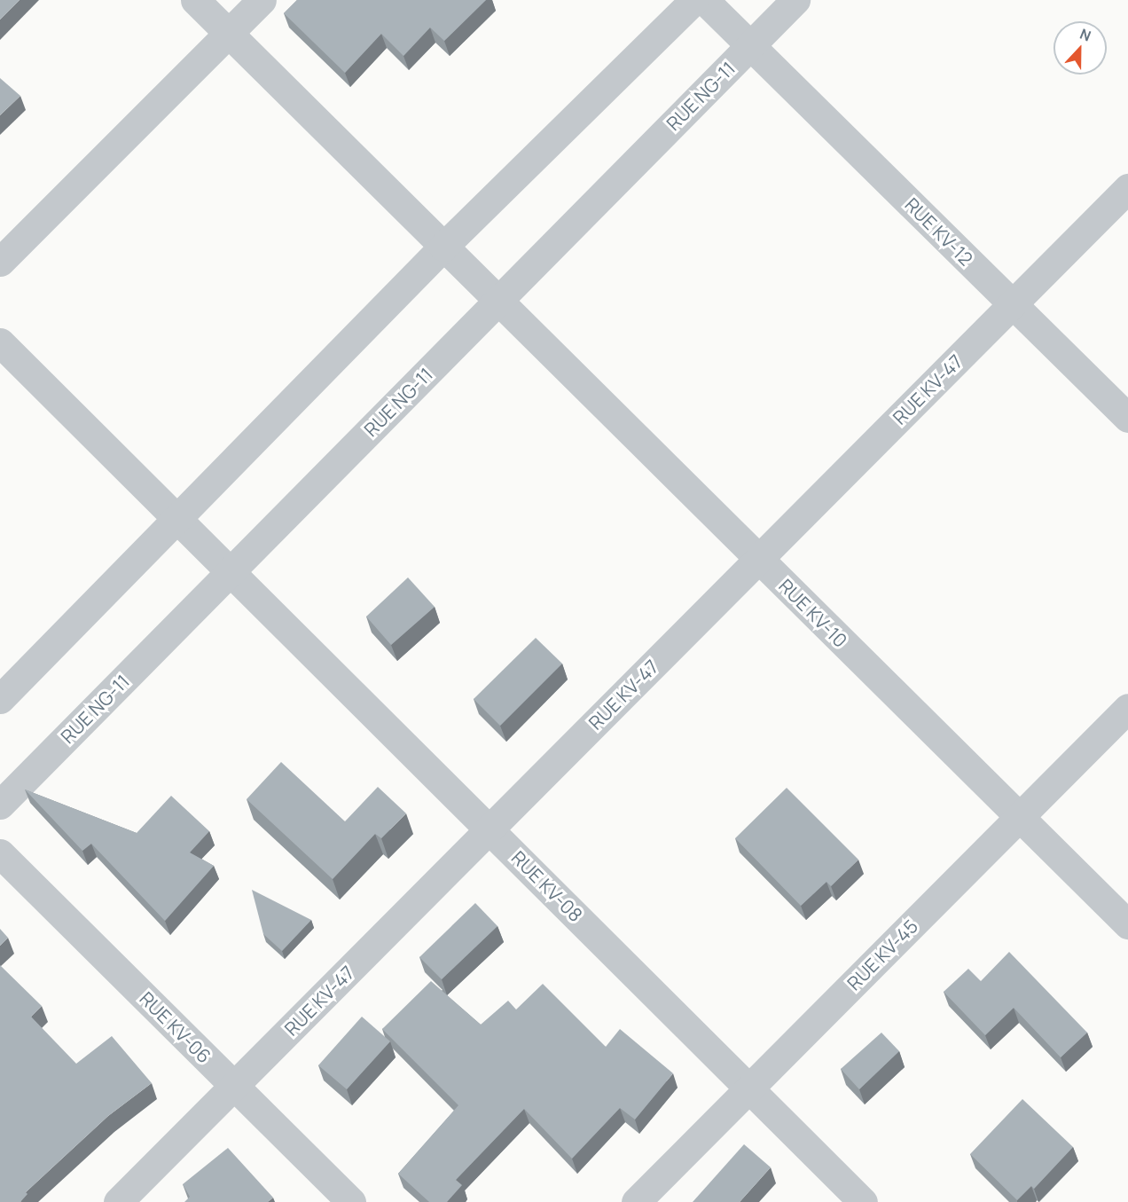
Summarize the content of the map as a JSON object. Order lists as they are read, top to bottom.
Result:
{
  "streets": {
    "street": [
      "RUE NG-11",
      "RUE KV-12",
      "RUE KV-47",
      "RUE KV-10",
      "RUE KV-08",
      "RUE KV-45",
      "RUE KV-06"
    ]
  },
  "crossings": [
    ["RUE NG-11", "RUE KV-12"],
    ["RUE NG-11", "RUE KV-10"],
    ["RUE NG-11", "RUE KV-08"],
    ["RUE KV-12", "RUE KV-47"],
    ["RUE KV-47", "RUE KV-10"],
    ["RUE KV-47", "RUE KV-08"],
    ["RUE KV-47", "RUE KV-06"],
    ["RUE KV-10", "RUE KV-45"],
    ["RUE KV-08", "RUE KV-45"]
  ],
  "north": "top"
}
